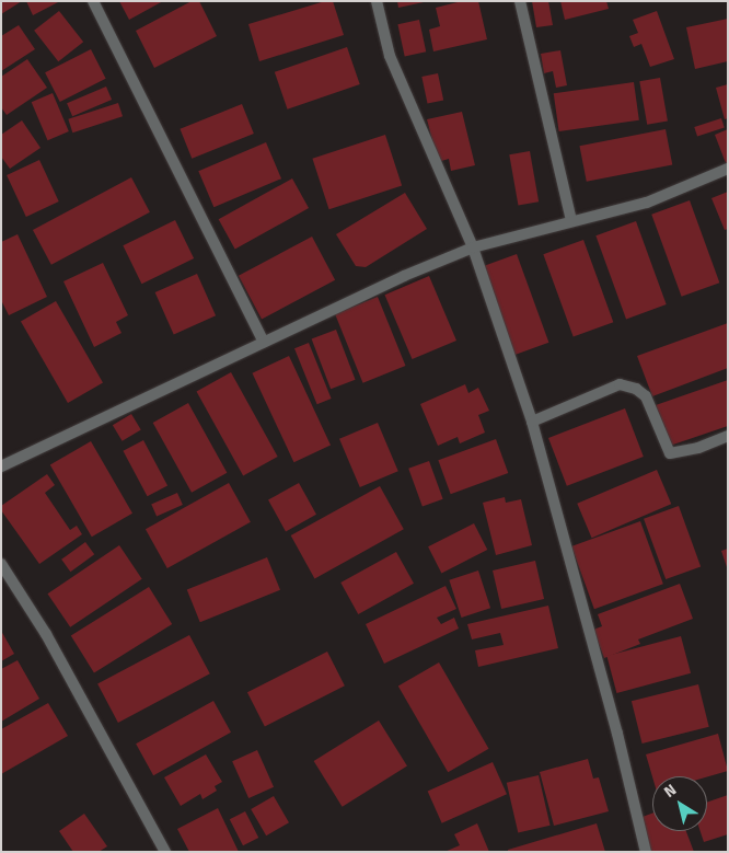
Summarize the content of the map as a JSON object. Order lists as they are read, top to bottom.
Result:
{
  "north": "top left"
}
